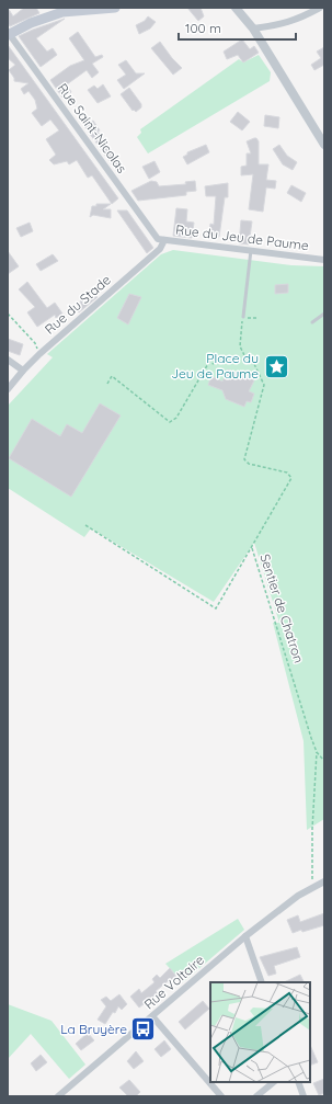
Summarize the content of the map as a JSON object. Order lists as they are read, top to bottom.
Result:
{
  "streets": {
    "street": [
      "Rue Saint-Nicolas",
      "Rue du Jeu de Paume",
      "Rue du Stade",
      "Rue Voltaire"
    ],
    "path": ["Sentier de Chatron"]
  },
  "crossings": [
    ["Rue Saint-Nicolas", "Rue du Jeu de Paume"],
    ["Rue Saint-Nicolas", "Rue du Stade"],
    ["Rue du Jeu de Paume", "Rue du Stade"]
  ],
  "places": {
    "place": ["Place du Jeu de Paume"],
    "bus stop": ["La Bruyère"]
  },
  "scale_bar": "100 m"
}
